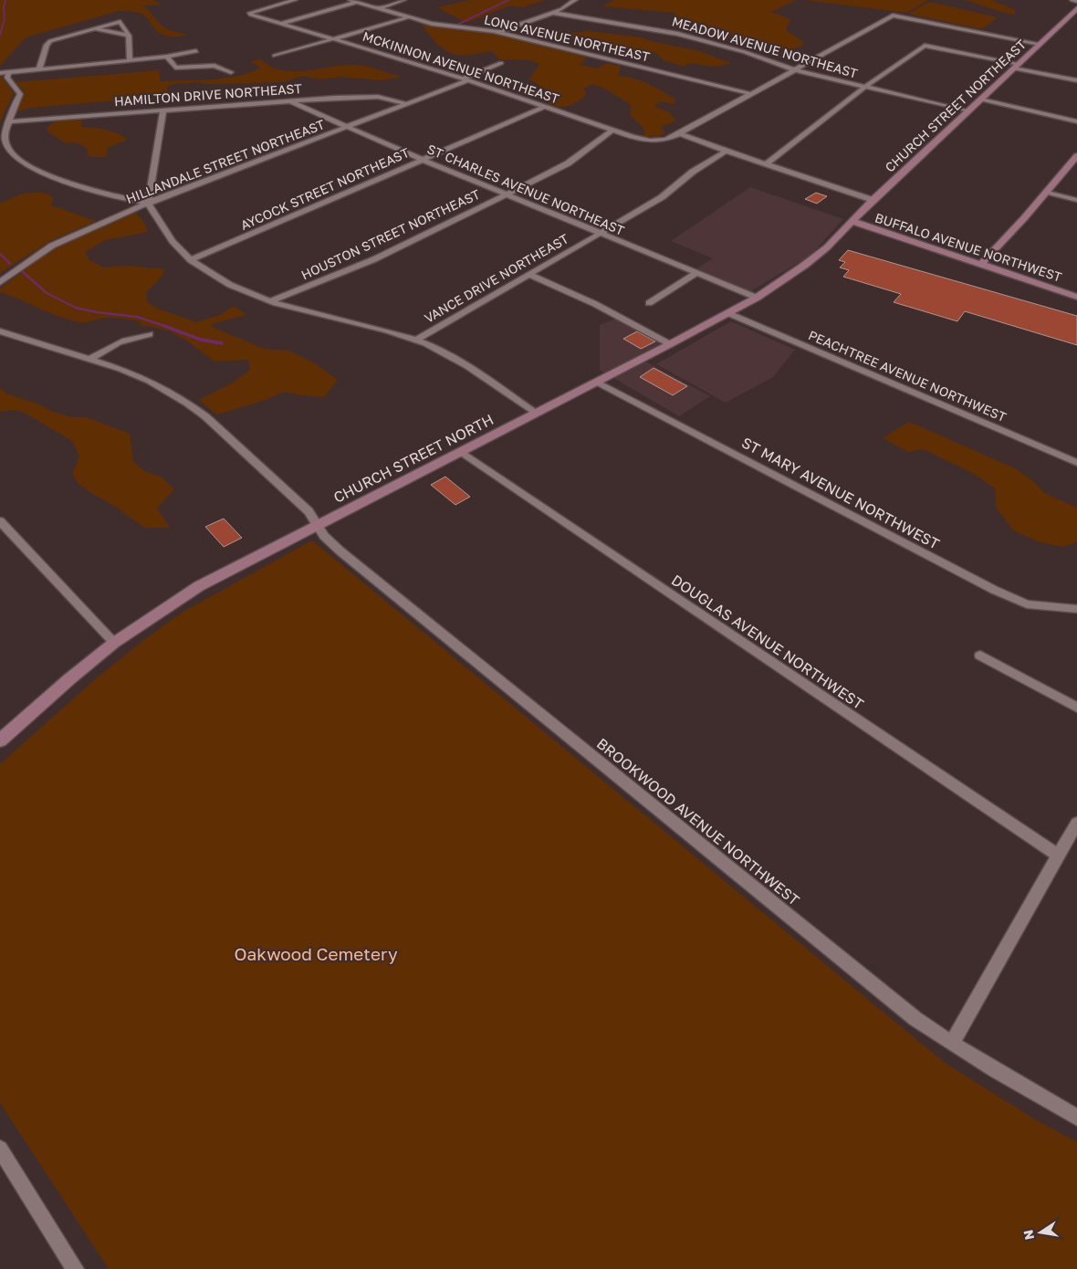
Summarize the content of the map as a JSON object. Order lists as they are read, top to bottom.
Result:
{
  "streets": {
    "main road": ["CHURCH STREET NORTHEAST", "BUFFALO AVENUE NORTHWEST", "CHURCH STREET NORTH"],
    "street": [
      "LONG AVENUE NORTHEAST",
      "MEADOW AVENUE NORTHEAST",
      "MCKINNON AVENUE NORTHEAST",
      "HAMILTON DRIVE NORTHEAST",
      "HILLANDALE STREET NORTHEAST",
      "AYCOCK STREET NORTHEAST",
      "ST CHARLES AVENUE NORTHEAST",
      "HOUSTON STREET NORTHEAST",
      "VANCE DRIVE NORTHEAST",
      "PEACHTREE AVENUE NORTHWEST",
      "ST MARY AVENUE NORTHWEST",
      "DOUGLAS AVENUE NORTHWEST",
      "BROOKWOOD AVENUE NORTHWEST"
    ]
  },
  "crossings": [
    ["MEADOW AVENUE NORTHEAST", "CHURCH STREET NORTHEAST"],
    ["MCKINNON AVENUE NORTHEAST", "CHURCH STREET NORTHEAST"],
    ["MCKINNON AVENUE NORTHEAST", "HILLANDALE STREET NORTHEAST"],
    ["MCKINNON AVENUE NORTHEAST", "AYCOCK STREET NORTHEAST"],
    ["MCKINNON AVENUE NORTHEAST", "HOUSTON STREET NORTHEAST"],
    ["MCKINNON AVENUE NORTHEAST", "VANCE DRIVE NORTHEAST"],
    ["HAMILTON DRIVE NORTHEAST", "HILLANDALE STREET NORTHEAST"],
    ["HAMILTON DRIVE NORTHEAST", "ST CHARLES AVENUE NORTHEAST"],
    ["CHURCH STREET NORTHEAST", "BUFFALO AVENUE NORTHWEST"],
    ["CHURCH STREET NORTHEAST", "CHURCH STREET NORTH"],
    ["HILLANDALE STREET NORTHEAST", "ST CHARLES AVENUE NORTHEAST"],
    ["AYCOCK STREET NORTHEAST", "ST CHARLES AVENUE NORTHEAST"],
    ["ST CHARLES AVENUE NORTHEAST", "HOUSTON STREET NORTHEAST"],
    ["ST CHARLES AVENUE NORTHEAST", "VANCE DRIVE NORTHEAST"],
    ["ST CHARLES AVENUE NORTHEAST", "CHURCH STREET NORTH"],
    ["BUFFALO AVENUE NORTHWEST", "CHURCH STREET NORTH"],
    ["PEACHTREE AVENUE NORTHWEST", "CHURCH STREET NORTH"],
    ["CHURCH STREET NORTH", "ST MARY AVENUE NORTHWEST"],
    ["CHURCH STREET NORTH", "DOUGLAS AVENUE NORTHWEST"],
    ["CHURCH STREET NORTH", "BROOKWOOD AVENUE NORTHWEST"]
  ],
  "parks": ["Oakwood Cemetery"],
  "north": "left"
}
